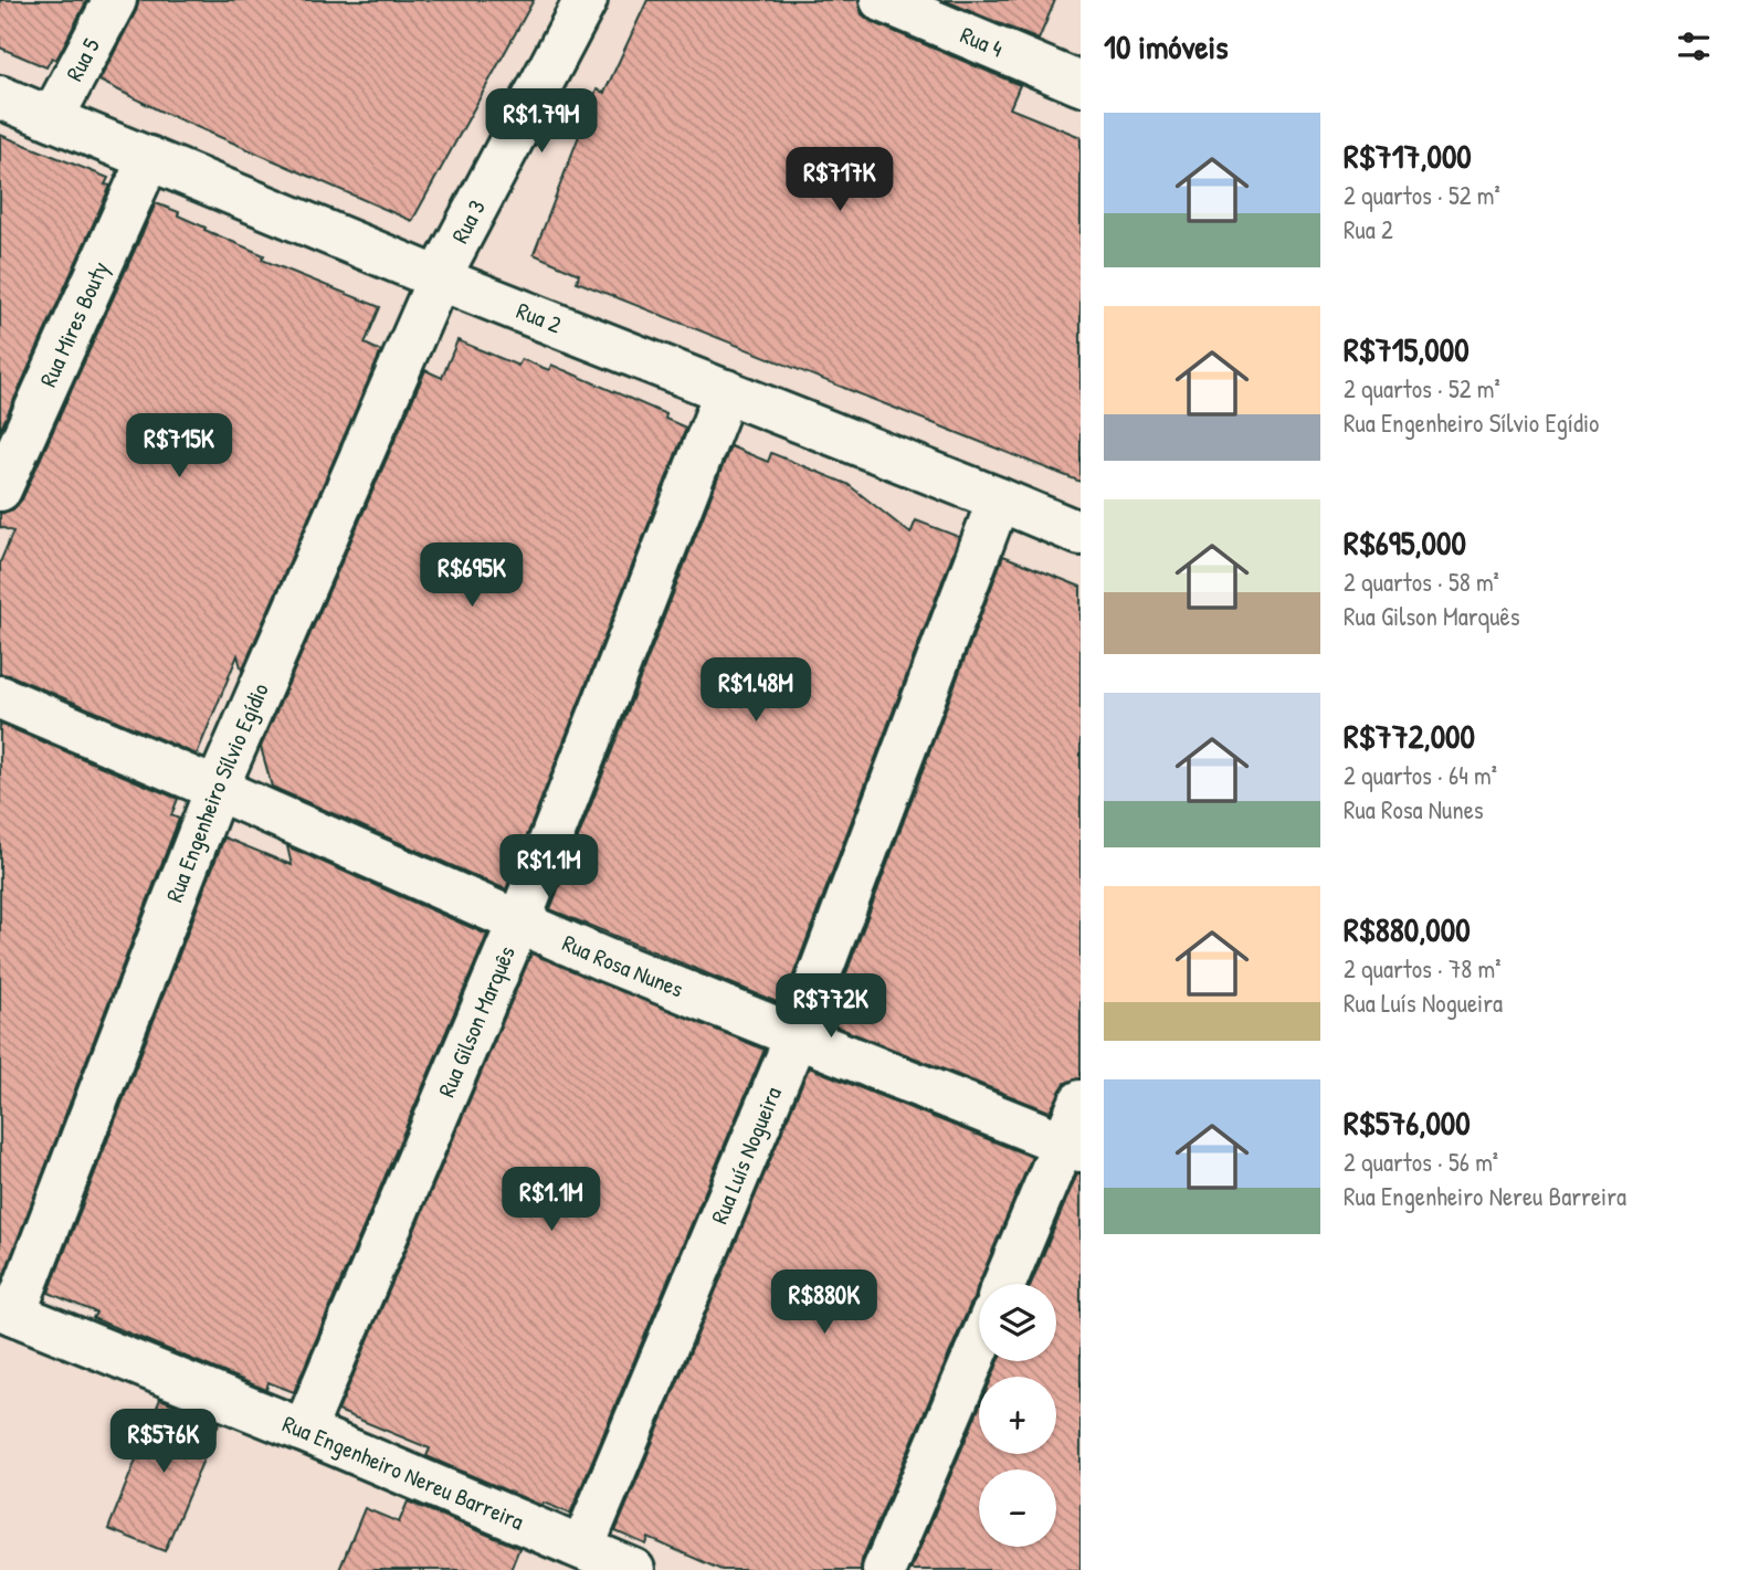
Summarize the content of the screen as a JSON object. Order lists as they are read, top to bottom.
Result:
{
  "streets": {
    "street": [
      "Rua 4",
      "Rua 5",
      "Rua 3",
      "Rua 2",
      "Rua Mires Bouty",
      "Rua Engenheiro Sílvio Egídio",
      "Rua Rosa Nunes",
      "Rua Gilson Marquês",
      "Rua Luís Nogueira",
      "Rua Engenheiro Nereu Barreira"
    ]
  },
  "crossings": [
    ["Rua 5", "Rua 2"],
    ["Rua 3", "Rua 2"],
    ["Rua 3", "Rua Engenheiro Sílvio Egídio"],
    ["Rua 2", "Rua Mires Bouty"],
    ["Rua 2", "Rua Engenheiro Sílvio Egídio"],
    ["Rua 2", "Rua Gilson Marquês"],
    ["Rua 2", "Rua Luís Nogueira"],
    ["Rua Engenheiro Sílvio Egídio", "Rua Rosa Nunes"],
    ["Rua Engenheiro Sílvio Egídio", "Rua Engenheiro Nereu Barreira"],
    ["Rua Rosa Nunes", "Rua Gilson Marquês"],
    ["Rua Rosa Nunes", "Rua Luís Nogueira"],
    ["Rua Gilson Marquês", "Rua Engenheiro Nereu Barreira"],
    ["Rua Luís Nogueira", "Rua Engenheiro Nereu Barreira"]
  ],
  "page": {
    "heading": "10 imóveis",
    "price": [
      "R$1.79M",
      "R$717K",
      "R$715K",
      "R$695K",
      "R$1.48M",
      "R$1.1M",
      "R$772K",
      "R$1.1M",
      "R$880K",
      "R$576K"
    ],
    "list": [
      {
        "name": "R$717,000",
        "note": "2 quartos · 52 m² · Rua 2"
      },
      {
        "name": "R$715,000",
        "note": "2 quartos · 52 m² · Rua Engenheiro Sílvio Egídio"
      },
      {
        "name": "R$695,000",
        "note": "2 quartos · 58 m² · Rua Gilson Marquês"
      },
      {
        "name": "R$772,000",
        "note": "2 quartos · 64 m² · Rua Rosa Nunes"
      },
      {
        "name": "R$880,000",
        "note": "2 quartos · 78 m² · Rua Luís Nogueira"
      },
      {
        "name": "R$576,000",
        "note": "2 quartos · 56 m² · Rua Engenheiro Nereu Barreira"
      }
    ],
    "map_buttons": ["+", "−"]
  }
}
